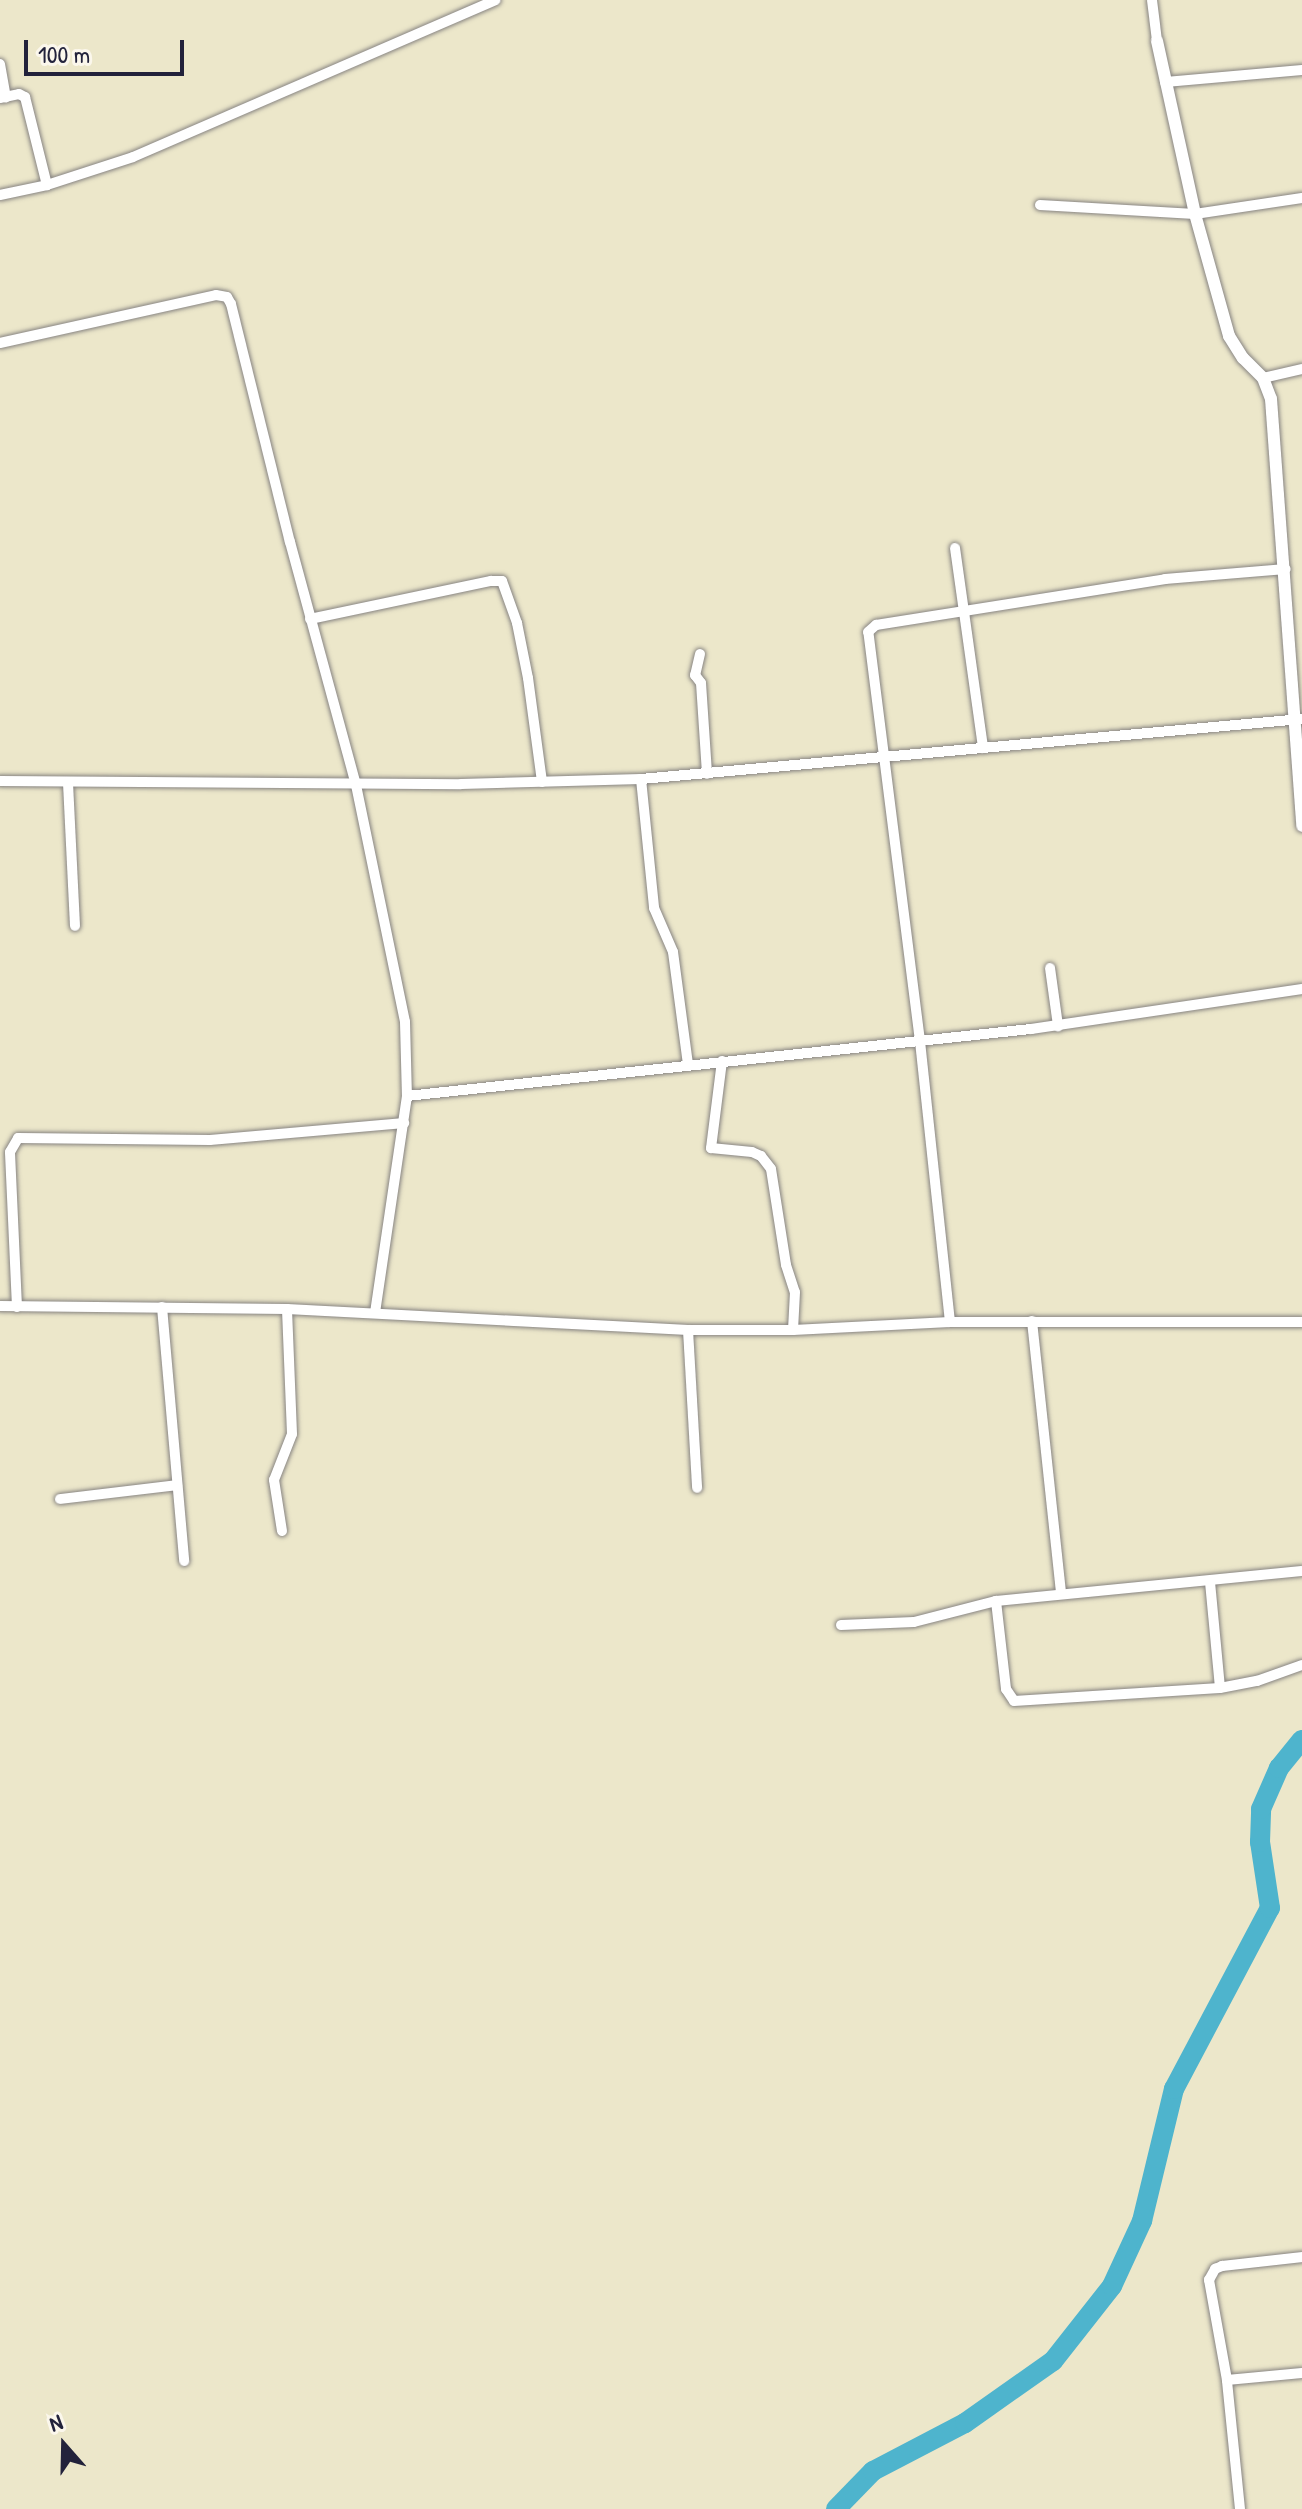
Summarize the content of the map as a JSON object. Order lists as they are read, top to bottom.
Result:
{
  "scale_bar": "100 m",
  "north": "top"
}
